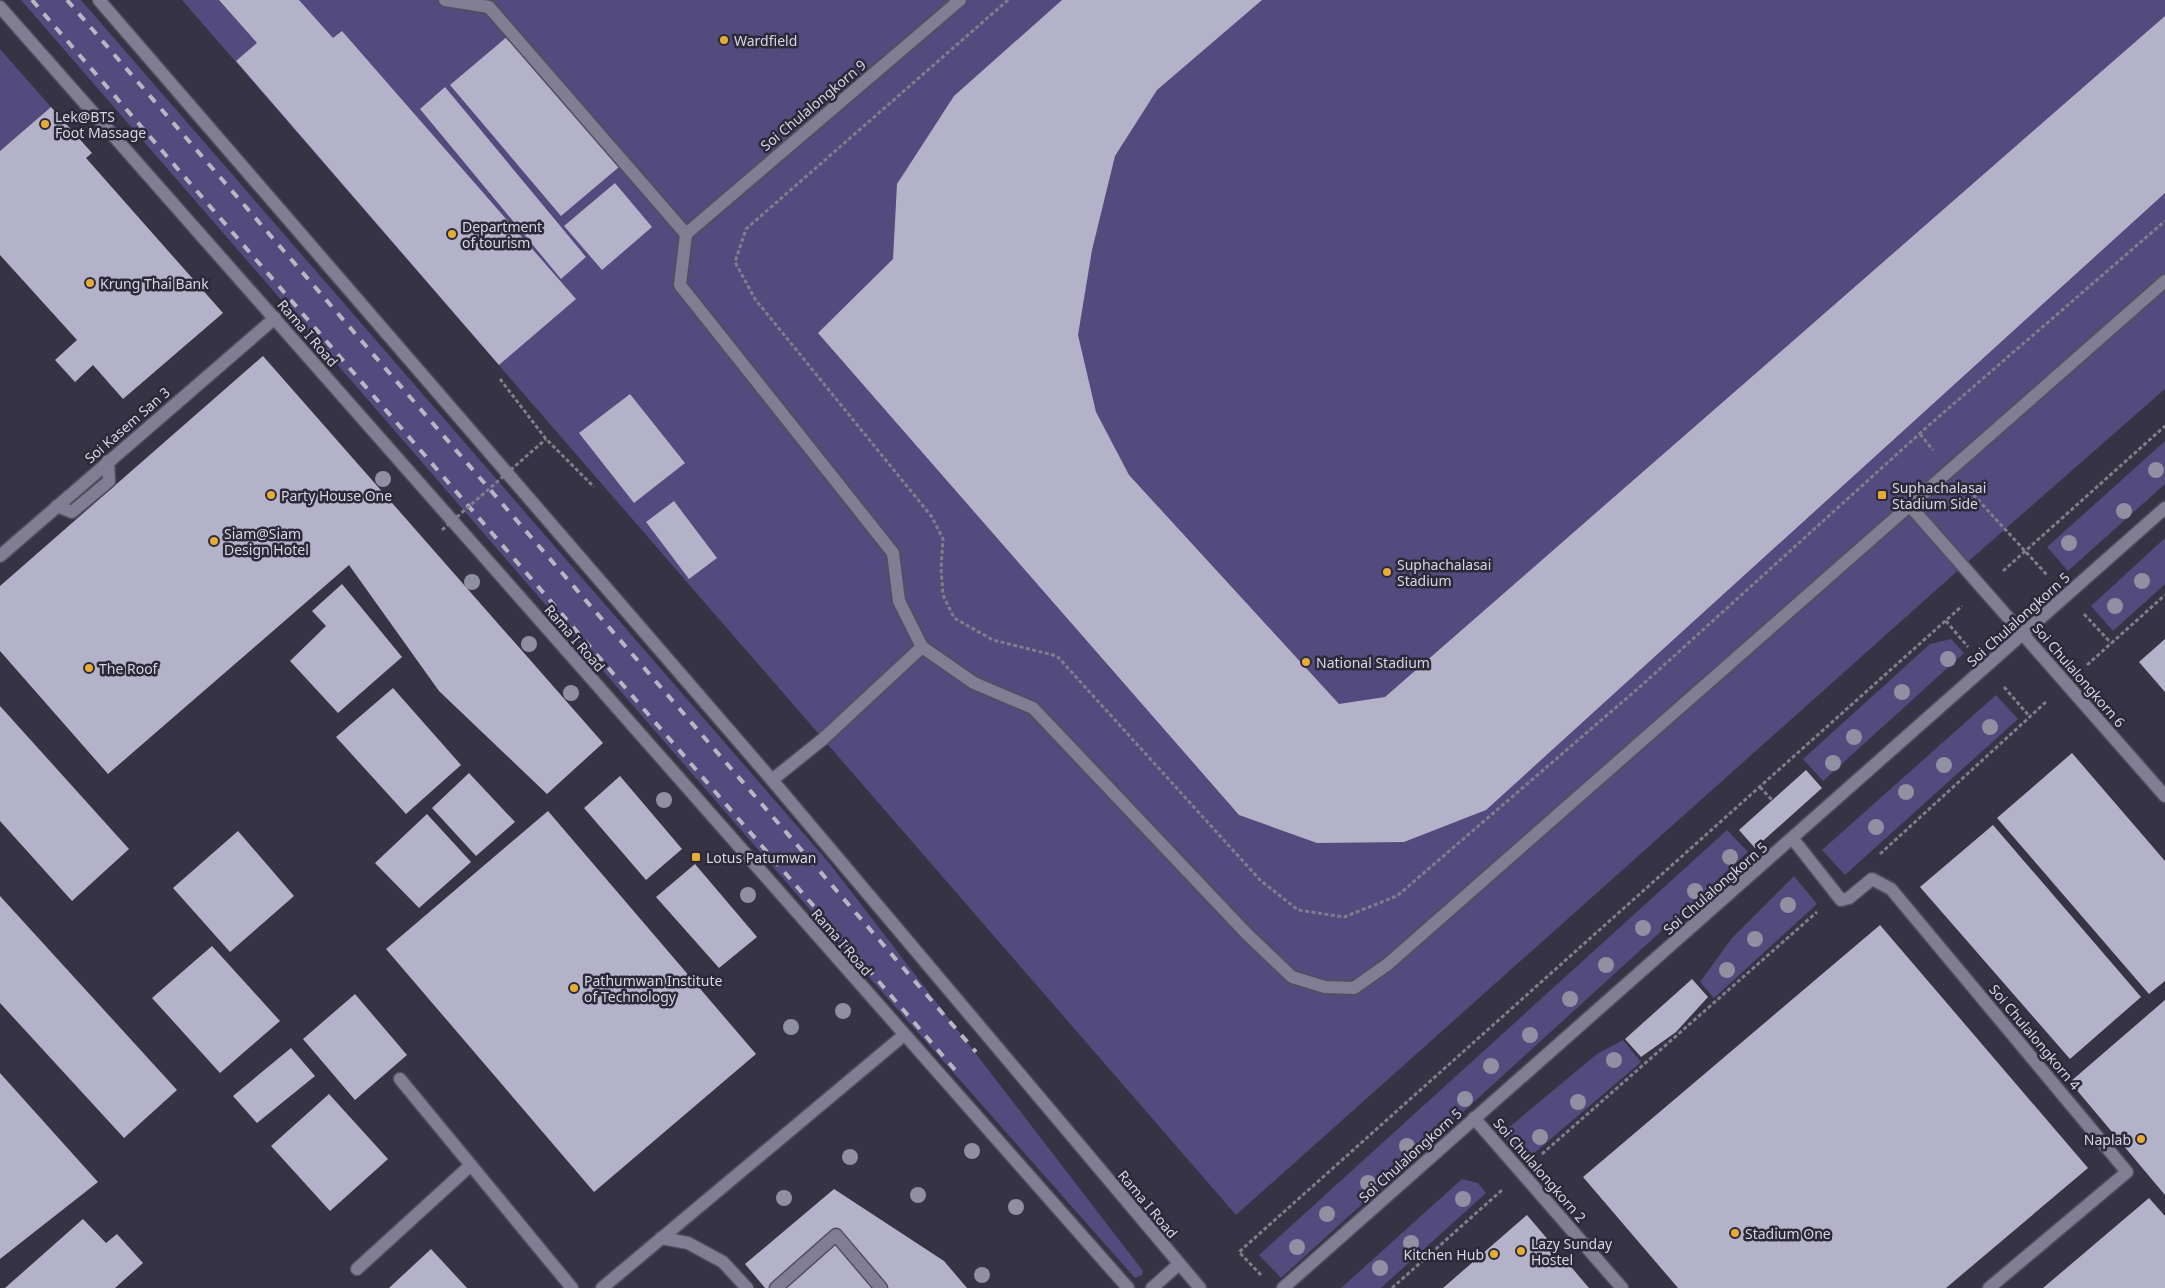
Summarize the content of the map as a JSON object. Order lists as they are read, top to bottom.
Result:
{
  "streets": {
    "street": [
      "Soi Chulalongkorn 9",
      "Rama I Road",
      "Soi Kasem San 3",
      "Soi Chulalongkorn 5",
      "Soi Chulalongkorn 6",
      "Soi Chulalongkorn 4",
      "Soi Chulalongkorn 2"
    ]
  },
  "crossings": [
    ["Rama I Road", "Soi Kasem San 3"],
    ["Soi Chulalongkorn 5", "Soi Chulalongkorn 6"],
    ["Soi Chulalongkorn 5", "Soi Chulalongkorn 2"]
  ],
  "places": {
    "other": [
      "Wardfield",
      "Lek@BTS Foot Massage",
      "Department of tourism",
      "Krung Thai Bank",
      "Party House One",
      "Siam@Siam Design Hotel",
      "Suphachalasai Stadium",
      "National Stadium",
      "The Roof",
      "Pathumwan Institute of Technology",
      "Naplab",
      "Stadium One",
      "Lazy Sunday Hostel",
      "Kitchen Hub"
    ],
    "transit": ["Suphachalasai Stadium Side", "Lotus Patumwan"]
  }
}
